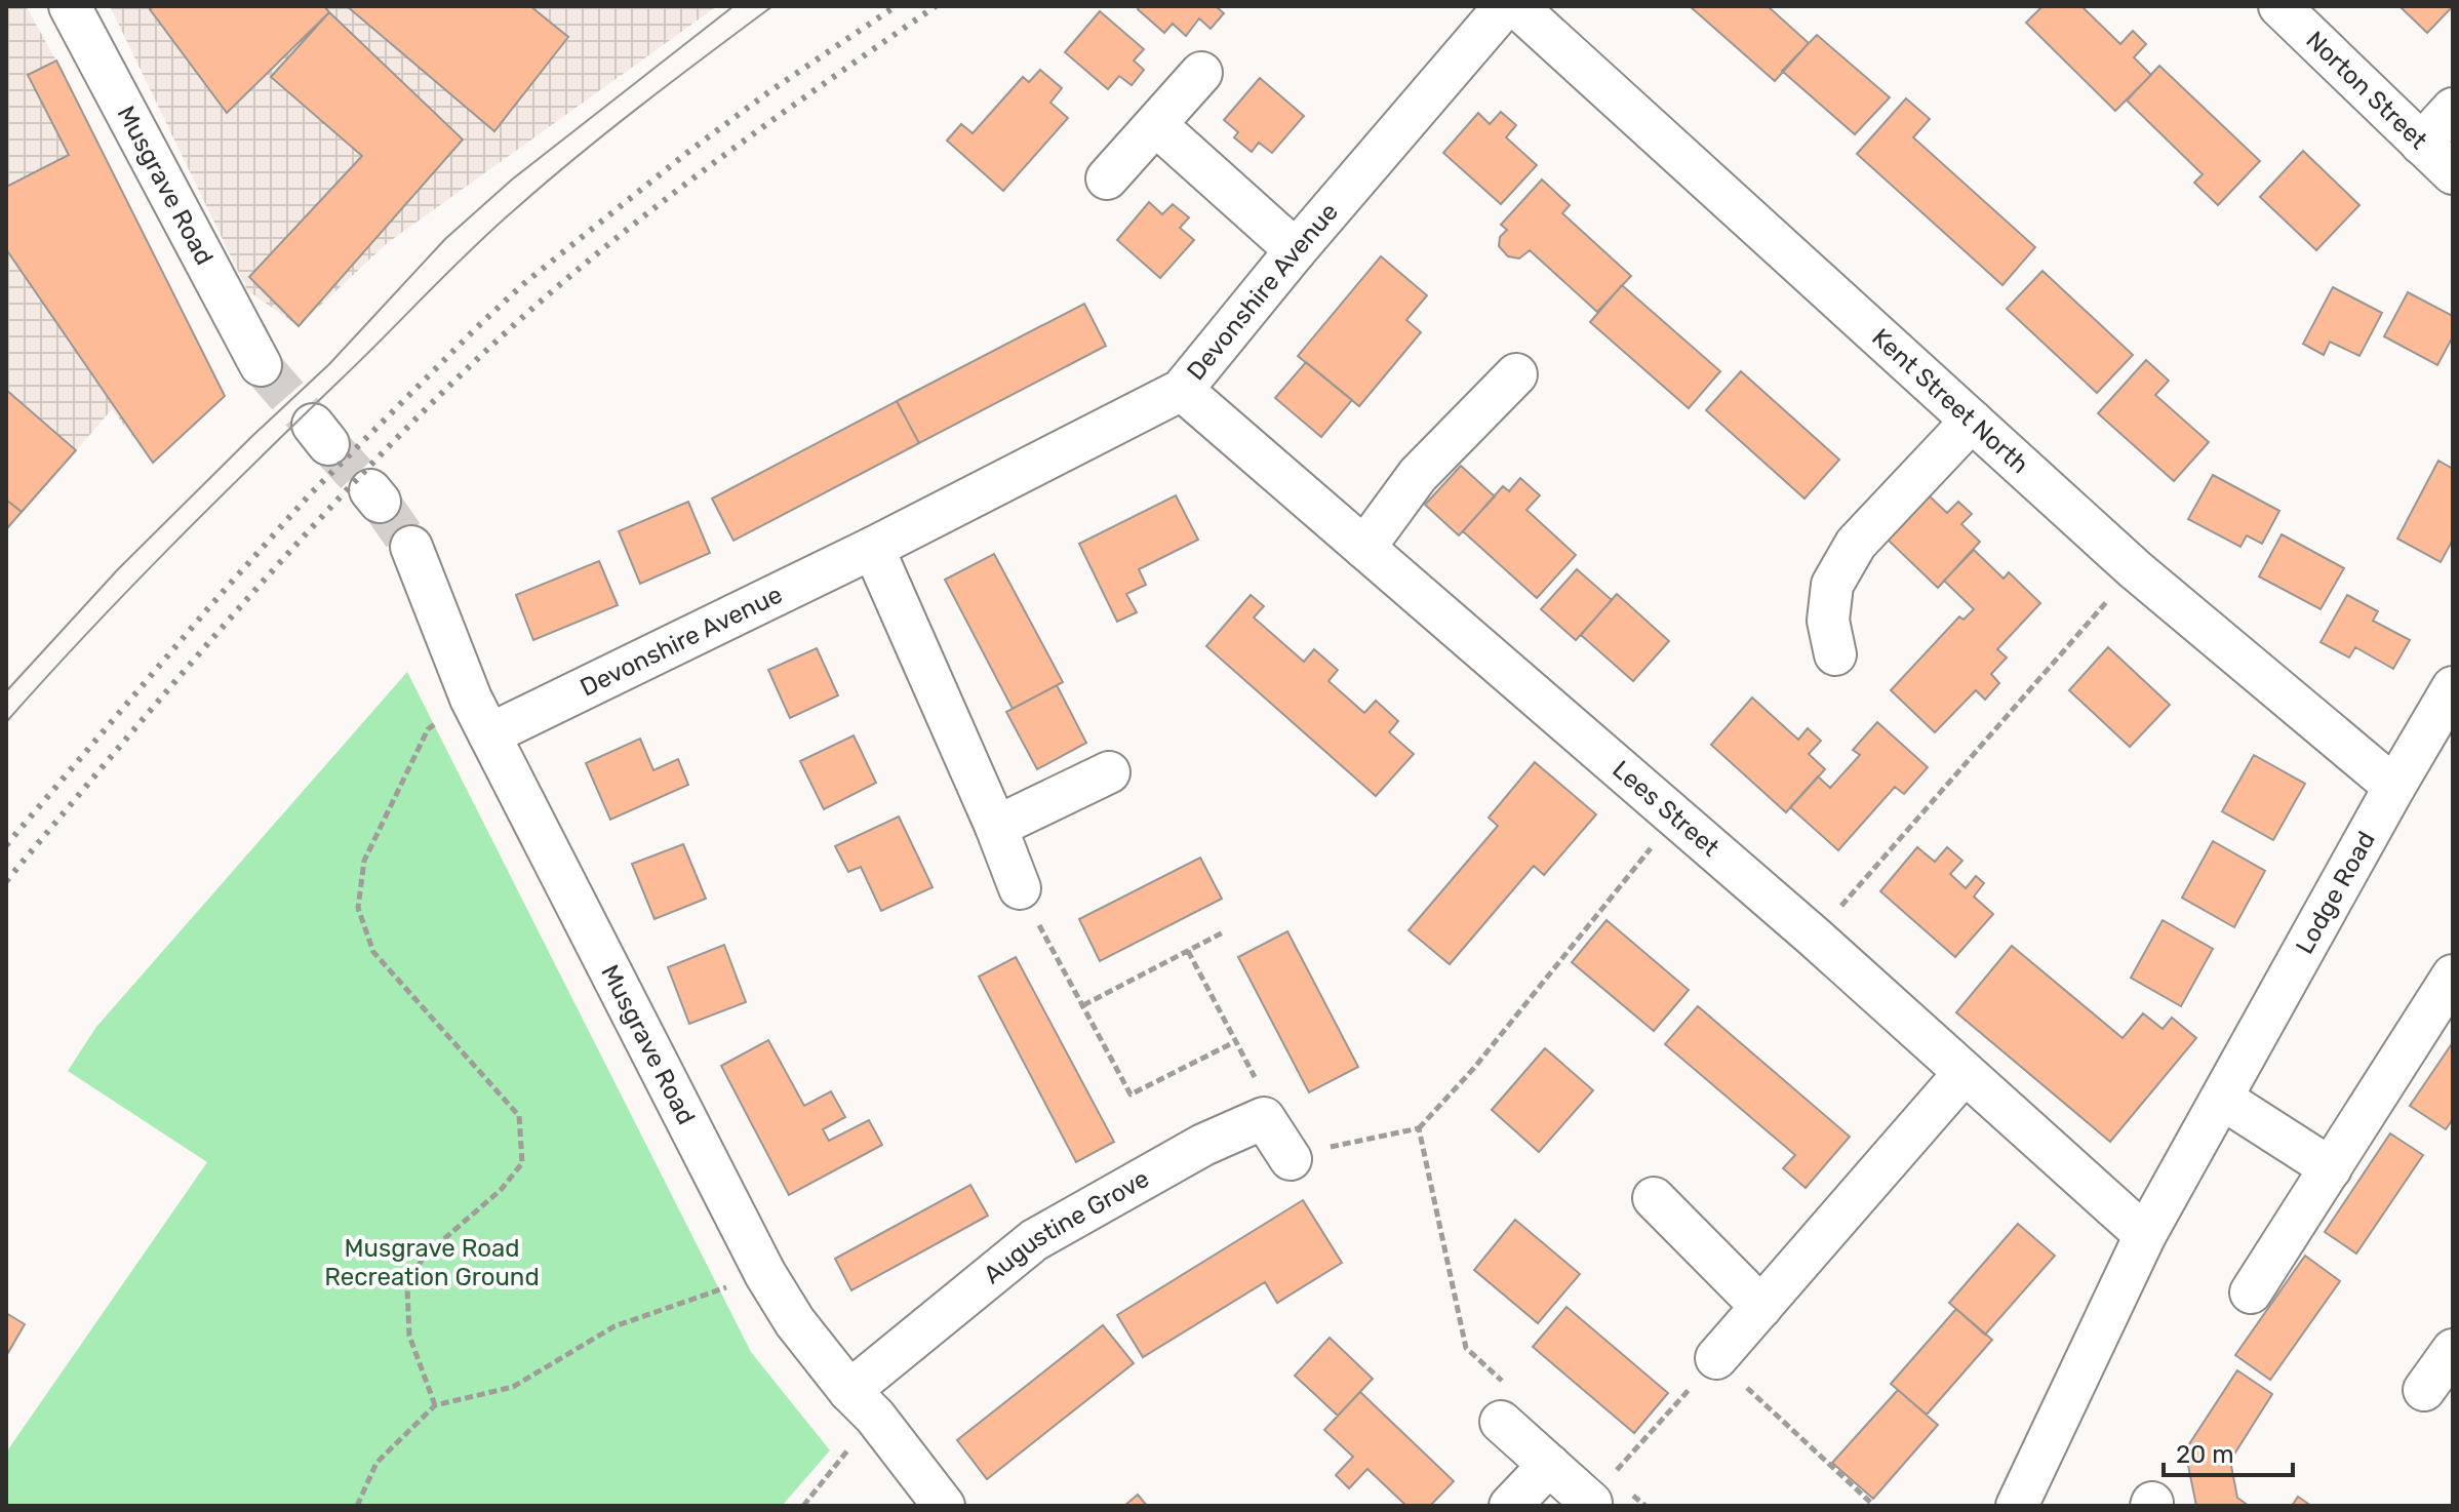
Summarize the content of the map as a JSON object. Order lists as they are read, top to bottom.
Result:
{
  "streets": {
    "street": [
      "Norton Street",
      "Musgrave Road",
      "Devonshire Avenue",
      "Kent Street North",
      "Lees Street",
      "Lodge Road",
      "Augustine Grove"
    ]
  },
  "crossings": [
    ["Musgrave Road", "Devonshire Avenue"],
    ["Musgrave Road", "Augustine Grove"],
    ["Devonshire Avenue", "Lees Street"],
    ["Kent Street North", "Lodge Road"],
    ["Lees Street", "Lodge Road"]
  ],
  "parks": ["Musgrave Road Recreation Ground"],
  "scale_bar": "20 m"
}
